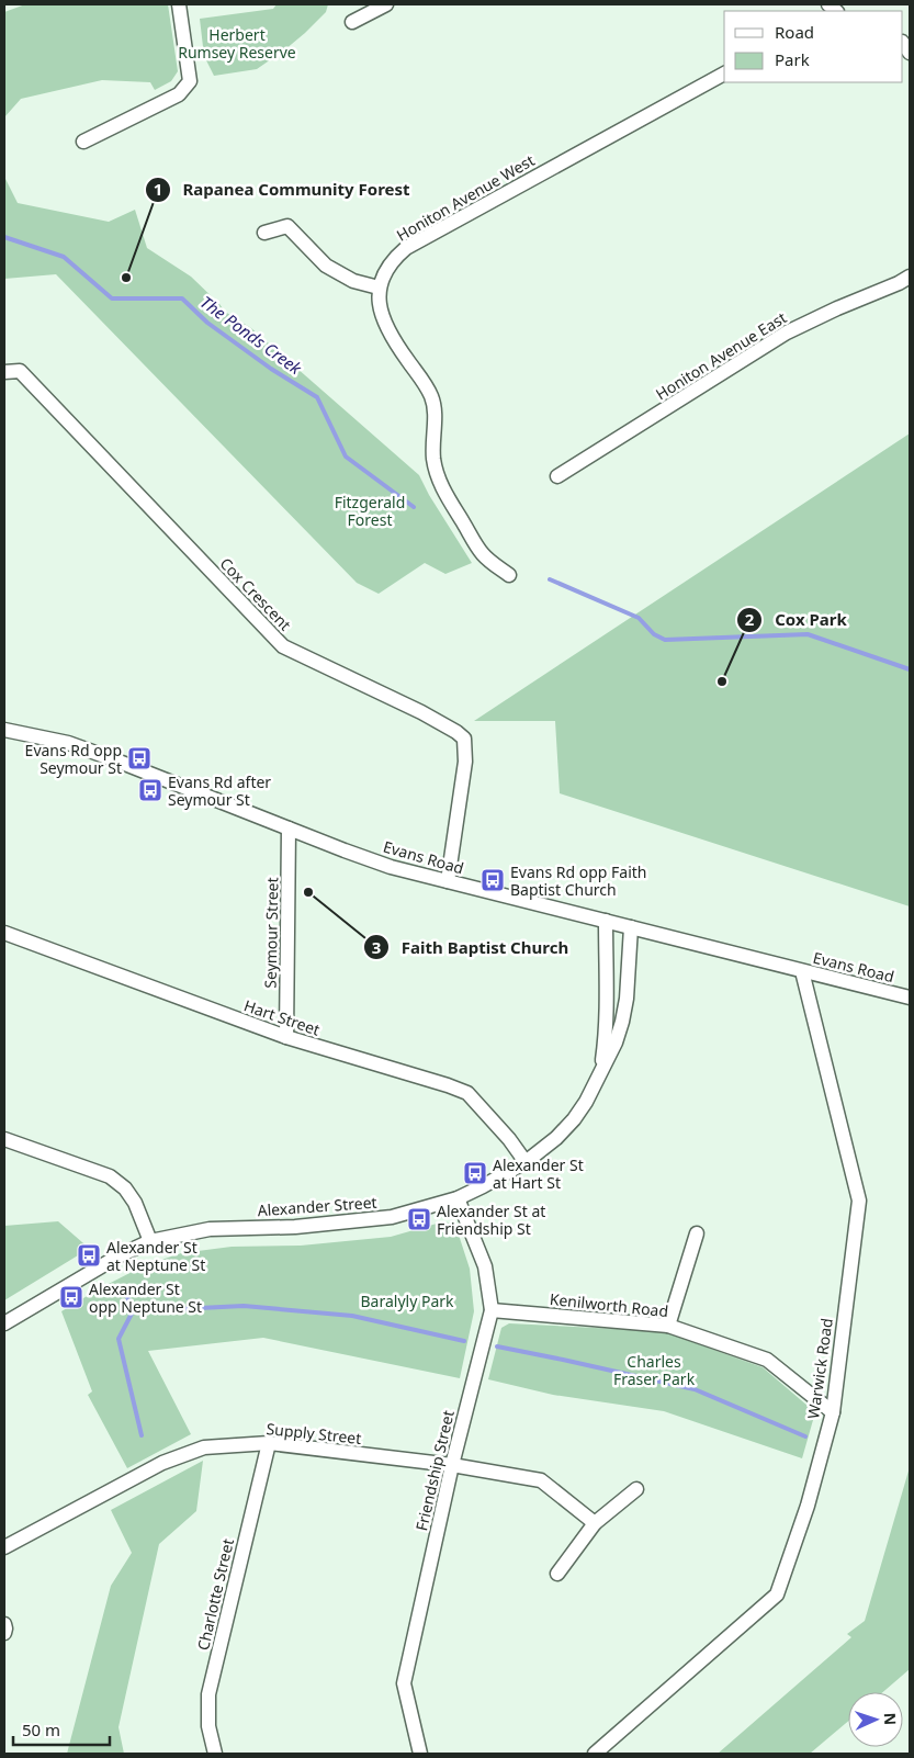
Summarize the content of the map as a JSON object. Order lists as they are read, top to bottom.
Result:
{
  "streets": {
    "street": [
      "Honiton Avenue West",
      "Honiton Avenue East",
      "Cox Crescent",
      "Evans Road",
      "Seymour Street",
      "Hart Street",
      "Alexander Street",
      "Kenilworth Road",
      "Warwick Road",
      "Supply Street",
      "Friendship Street",
      "Charlotte Street"
    ]
  },
  "crossings": [
    ["Cox Crescent", "Evans Road"],
    ["Evans Road", "Seymour Street"],
    ["Evans Road", "Alexander Street"],
    ["Evans Road", "Warwick Road"],
    ["Seymour Street", "Hart Street"],
    ["Hart Street", "Alexander Street"],
    ["Alexander Street", "Friendship Street"],
    ["Kenilworth Road", "Warwick Road"],
    ["Kenilworth Road", "Friendship Street"],
    ["Supply Street", "Friendship Street"],
    ["Supply Street", "Charlotte Street"]
  ],
  "water": ["The Ponds Creek"],
  "parks": [
    "Herbert Rumsey Reserve",
    "Fitzgerald Forest",
    "Baralyly Park",
    "Charles Fraser Park"
  ],
  "places": {
    "other": ["Rapanea Community Forest", "Cox Park", "Faith Baptist Church"],
    "bus stop": [
      "Evans Rd opp Seymour St",
      "Evans Rd after Seymour St",
      "Evans Rd opp Faith Baptist Church",
      "Alexander St at Hart St",
      "Alexander St at Friendship St",
      "Alexander St at Neptune St",
      "Alexander St opp Neptune St"
    ]
  },
  "legend": ["Road", "Park"],
  "scale_bar": "50 m",
  "north": "right"
}
